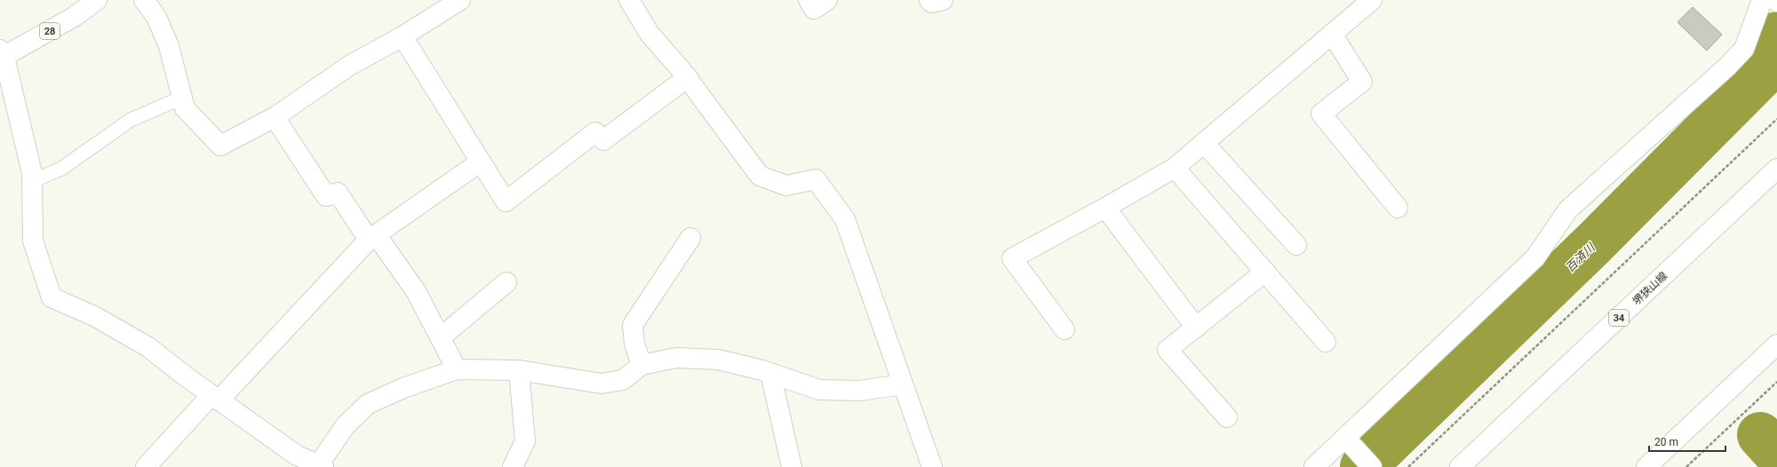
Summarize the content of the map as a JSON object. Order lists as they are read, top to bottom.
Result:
{
  "streets": {
    "street": ["28", "堺狭山線", "34"]
  },
  "water": ["百済川"],
  "scale_bar": "20 m"
}
